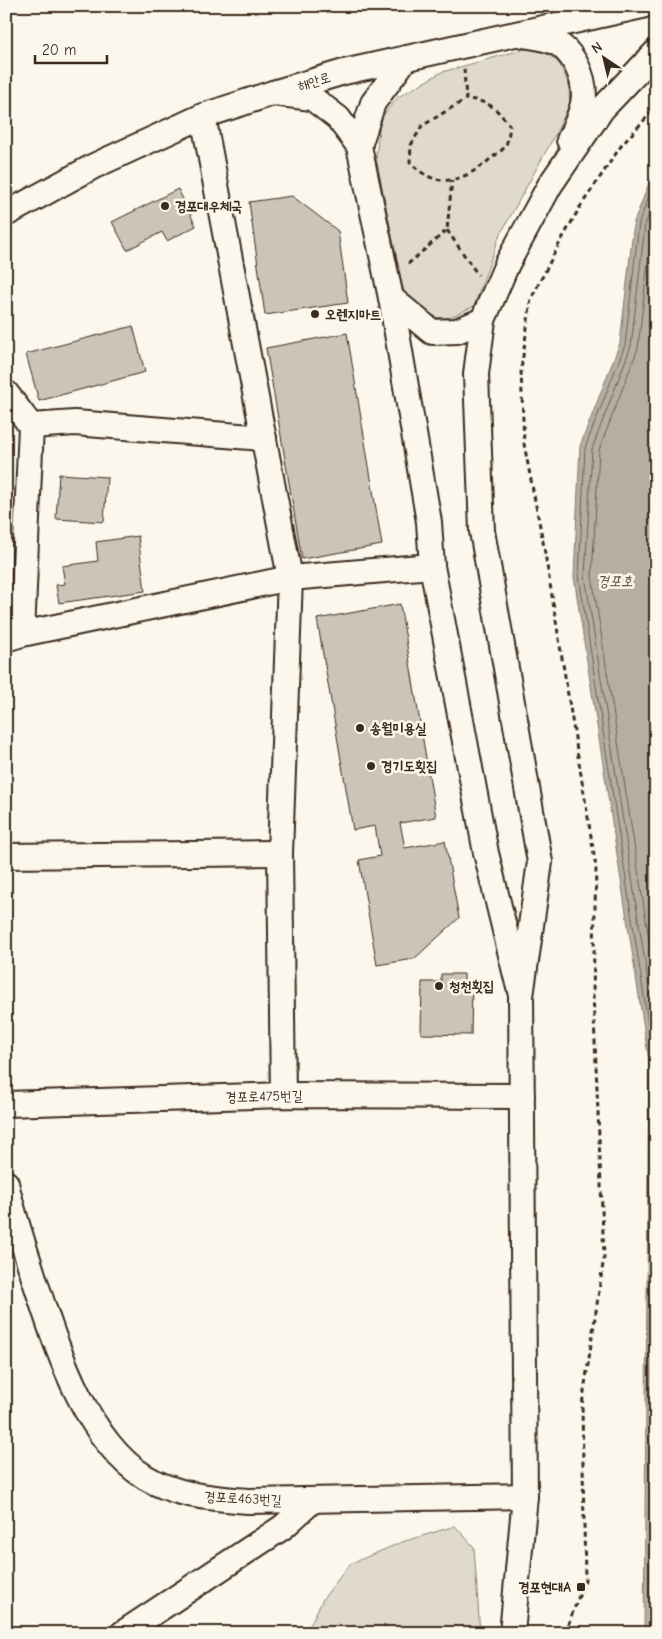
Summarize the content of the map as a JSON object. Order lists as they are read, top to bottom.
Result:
{
  "streets": {
    "street": ["해안로", "경포로475번길", "경포로463번길"]
  },
  "water": ["경포호"],
  "places": {
    "other": [
      "경포대우체국",
      "오렌지마트",
      "송월미용실",
      "경기도횟집",
      "청천횟집"
    ],
    "transit": ["경포현대A"]
  },
  "scale_bar": "20 m",
  "north": "top left"
}
